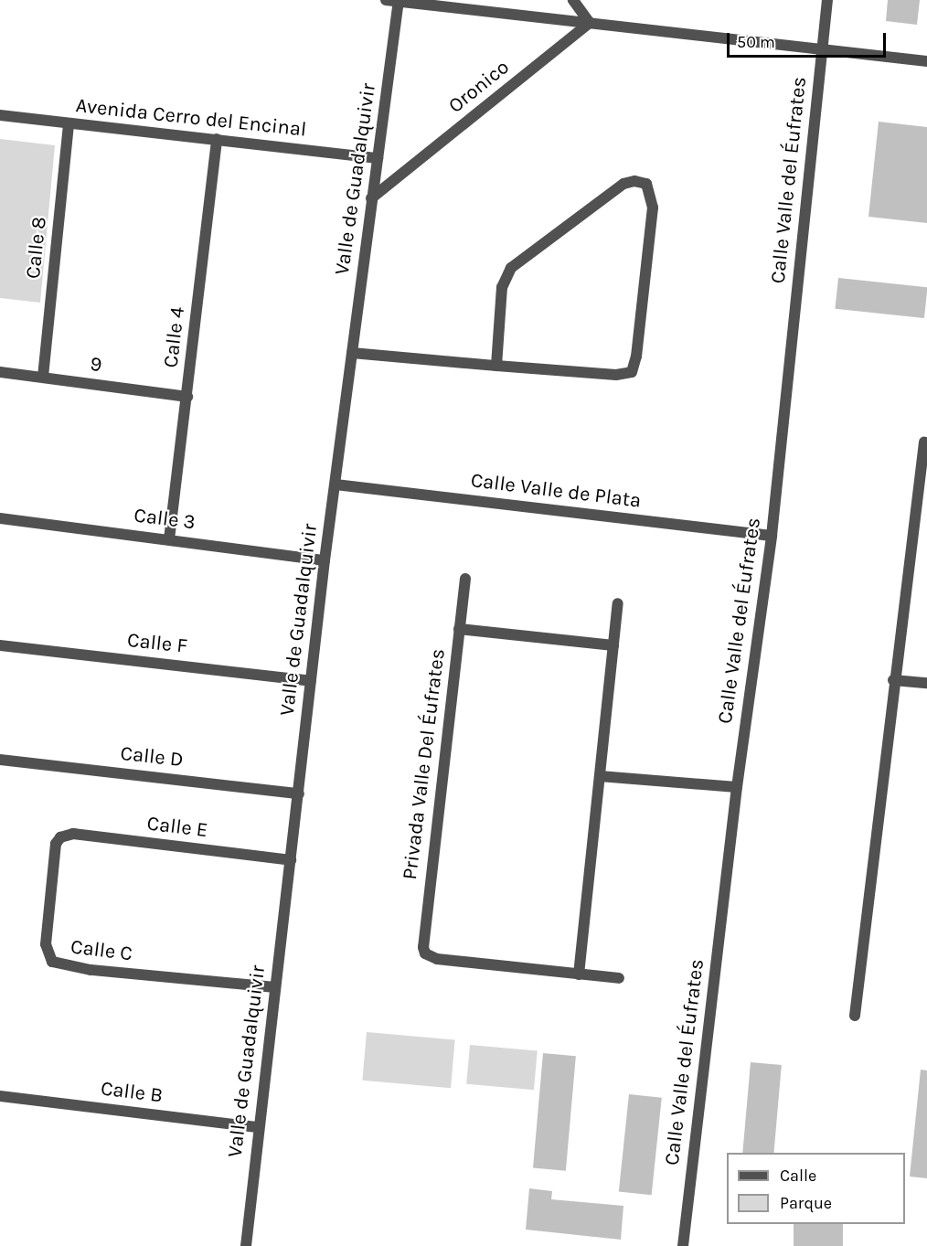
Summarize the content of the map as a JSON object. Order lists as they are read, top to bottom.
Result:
{
  "streets": {
    "street": [
      "Oronico",
      "Avenida Cerro del Encinal",
      "Valle de Guadalquivir",
      "Calle Valle del Éufrates",
      "Calle 8",
      "Calle 4",
      "9",
      "Calle Valle de Plata",
      "Calle 3",
      "Calle F",
      "Calle D",
      "Privada Valle Del Éufrates",
      "Calle E",
      "Calle C",
      "Calle B"
    ]
  },
  "crossings": [
    ["Oronico", "Valle de Guadalquivir"],
    ["Avenida Cerro del Encinal", "Valle de Guadalquivir"],
    ["Avenida Cerro del Encinal", "Calle 8"],
    ["Avenida Cerro del Encinal", "Calle 4"],
    ["Valle de Guadalquivir", "Calle Valle de Plata"],
    ["Valle de Guadalquivir", "Calle 3"],
    ["Valle de Guadalquivir", "Calle F"],
    ["Valle de Guadalquivir", "Calle D"],
    ["Valle de Guadalquivir", "Calle E"],
    ["Valle de Guadalquivir", "Calle C"],
    ["Valle de Guadalquivir", "Calle B"],
    ["Calle Valle del Éufrates", "Calle Valle de Plata"],
    ["Calle 8", "9"],
    ["Calle 4", "9"],
    ["Calle 4", "Calle 3"],
    ["Calle E", "Calle C"]
  ],
  "legend": ["Calle", "Parque"],
  "scale_bar": "50 m"
}
